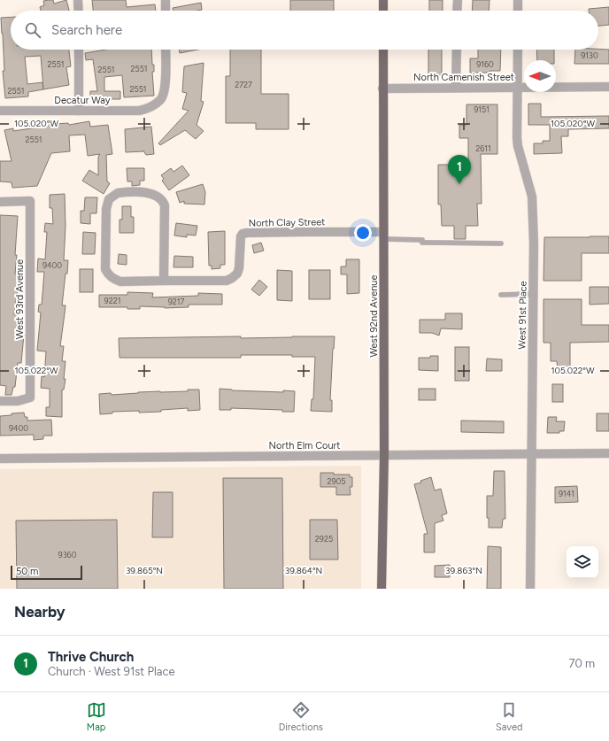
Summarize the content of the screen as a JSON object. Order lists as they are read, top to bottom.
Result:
{
  "streets": {
    "main road": ["West 92nd Avenue"],
    "street": [
      "North Camenish Street",
      "Decatur Way",
      "North Clay Street",
      "West 93rd Avenue",
      "West 91st Place",
      "North Elm Court"
    ]
  },
  "crossings": [
    ["North Camenish Street", "West 91st Place"],
    ["North Camenish Street", "West 92nd Avenue"],
    ["North Clay Street", "West 92nd Avenue"],
    ["West 91st Place", "North Elm Court"],
    ["West 92nd Avenue", "North Elm Court"]
  ],
  "house_numbers": [
    "9130",
    "2551",
    "9160",
    "2551",
    "2551",
    "2727",
    "2551",
    "2551",
    "9151",
    "2551",
    "2611",
    "9400",
    "9221",
    "9217",
    "9400",
    "2905",
    "9141",
    "2925",
    "9360"
  ],
  "scale_bar": "50 m",
  "north": "left",
  "page": {
    "search": "Search here",
    "pins": "1",
    "scale": "50 m",
    "heading": "Nearby",
    "list": [
      {
        "mark": "1",
        "name": "Thrive Church",
        "note": "Church · West 91st Place",
        "value": "70 m"
      }
    ],
    "nav": ["Map", "Directions", "Saved"]
  },
  "coordinates": [
    "105.020°W",
    "105.022°W",
    "39.865°N",
    "39.864°N",
    "39.863°N"
  ]
}
